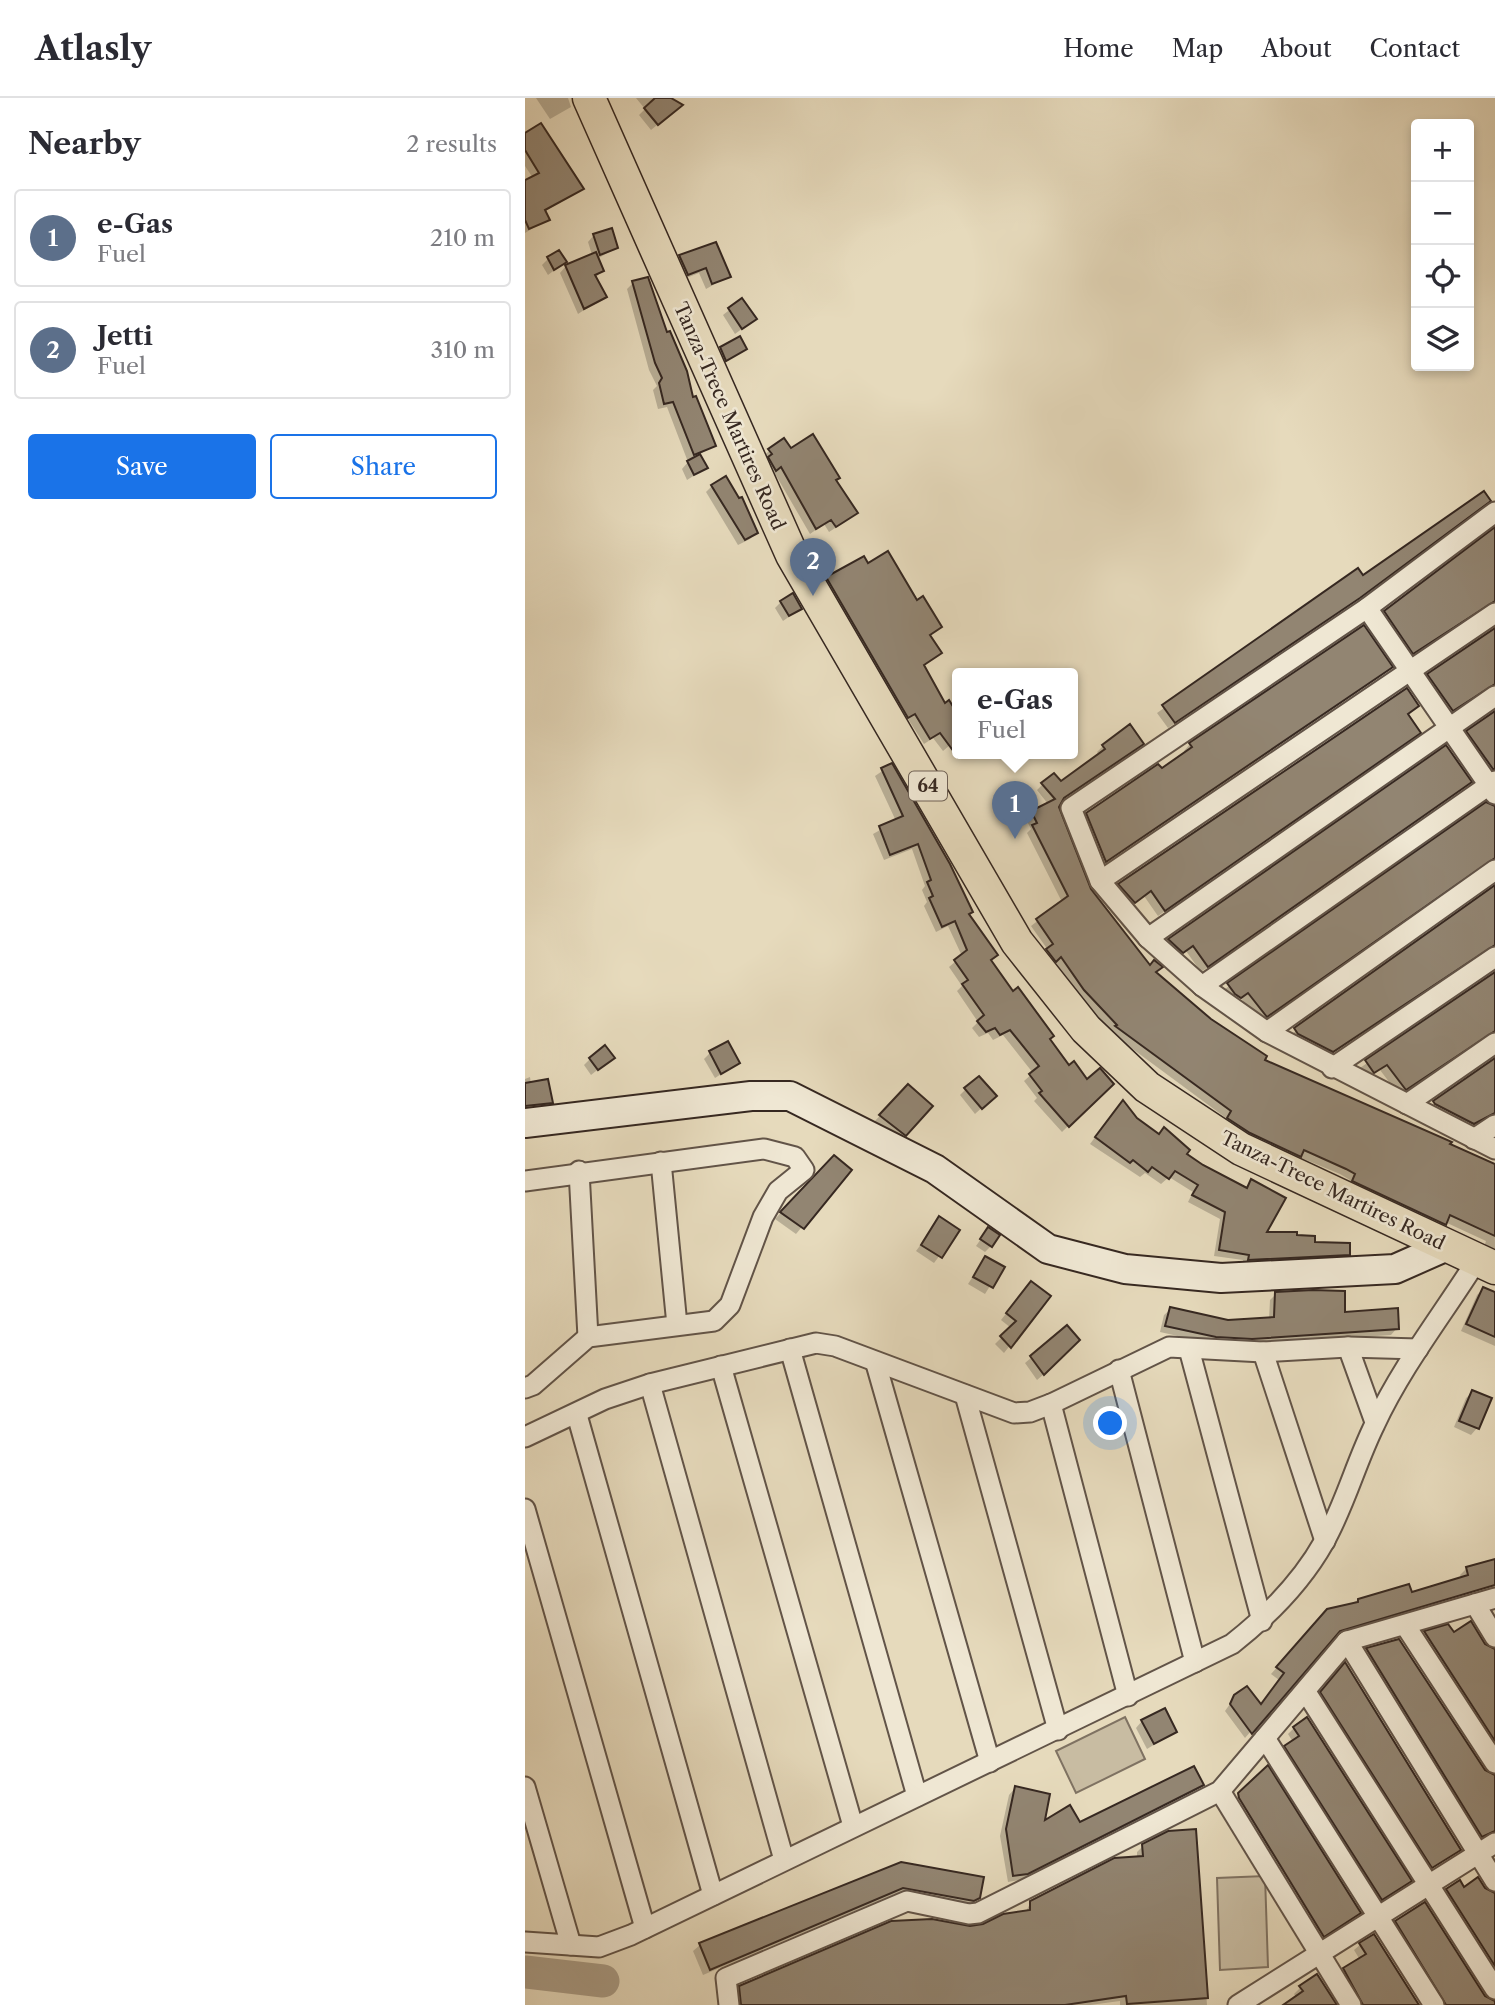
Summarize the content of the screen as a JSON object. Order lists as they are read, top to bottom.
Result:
{
  "streets": {
    "main road": ["Tanza-Trece Martires Road", "64"]
  },
  "page": {
    "header": "Atlasly",
    "nav": [
      "Home",
      "Map",
      "About",
      "Contact"
    ],
    "heading": ["Nearby", "2 results"],
    "map_buttons": ["+", "−"],
    "list": [
      {
        "mark": "1",
        "name": "e-Gas",
        "note": "Fuel",
        "value": "210 m"
      },
      {
        "mark": "2",
        "name": "Jetti",
        "note": "Fuel",
        "value": "310 m"
      }
    ],
    "buttons": ["Save", "Share"],
    "pins": ["2", "1"],
    "popup": ["e-Gas", "Fuel"]
  }
}
